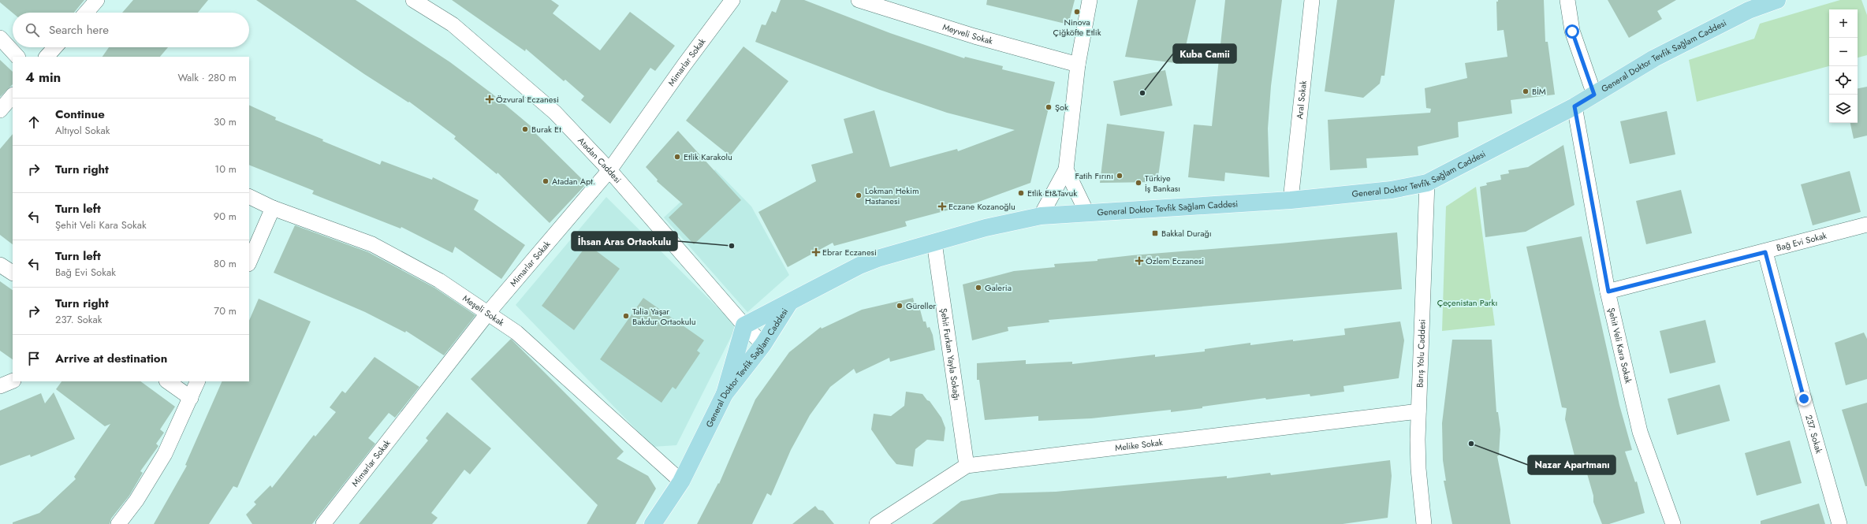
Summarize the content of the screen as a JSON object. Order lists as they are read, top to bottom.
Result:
{
  "streets": {
    "main road": ["General Doktor Tevfik Sağlam Caddesi"],
    "street": [
      "Meyveli Sokak",
      "Mimarlar Sokak",
      "Aral Sokak",
      "Atadan Caddesi",
      "Bağ Evi Sokak",
      "Meşeli Sokak",
      "Şehit Veli Kara Sokak",
      "Şehit Furkan Yayla Sokağı",
      "Barış Yolu Caddesi",
      "237. Sokak",
      "Melike Sokak"
    ]
  },
  "crossings": [
    ["General Doktor Tevfik Sağlam Caddesi", "Aral Sokak"],
    ["General Doktor Tevfik Sağlam Caddesi", "Atadan Caddesi"],
    ["General Doktor Tevfik Sağlam Caddesi", "Meşeli Sokak"],
    ["General Doktor Tevfik Sağlam Caddesi", "Şehit Veli Kara Sokak"],
    ["General Doktor Tevfik Sağlam Caddesi", "Şehit Furkan Yayla Sokağı"],
    ["General Doktor Tevfik Sağlam Caddesi", "Barış Yolu Caddesi"],
    ["Mimarlar Sokak", "Atadan Caddesi"],
    ["Mimarlar Sokak", "Meşeli Sokak"],
    ["Bağ Evi Sokak", "Şehit Veli Kara Sokak"],
    ["Bağ Evi Sokak", "237. Sokak"],
    ["Şehit Furkan Yayla Sokağı", "Melike Sokak"],
    ["Barış Yolu Caddesi", "Melike Sokak"]
  ],
  "parks": ["Çeçenistan Parkı"],
  "places": {
    "other": [
      "Ninova Çiğköfte Etlik",
      "BİM",
      "Kuba Camii",
      "Şok",
      "Burak Et",
      "Etlik Karakolu",
      "Fatih Fırını",
      "Atadan Apt.",
      "Türkiye İş Bankası",
      "Etlik Et&Tavuk",
      "Lokman Hekim Hastanesi",
      "İhsan Aras Ortaokulu",
      "Galeria",
      "Güreller",
      "Talia Yaşar Bakdur Ortaokulu",
      "Nazar Apartmanı"
    ],
    "health": [
      "Özvural Eczanesi",
      "Eczane Kozanoğlu",
      "Ebrar Eczanesi",
      "Özlem Eczanesi"
    ],
    "transit": ["Bakkal Durağı"]
  },
  "page": {
    "map_buttons": ["+", "−"],
    "search": "Search here",
    "heading": ["4 min", "Walk · 280 m"],
    "list": [
      ["Continue", "Altıyol Sokak", "30 m"],
      ["Turn right", "10 m"],
      ["Turn left", "Şehit Veli Kara Sokak", "90 m"],
      ["Turn left", "Bağ Evi Sokak", "80 m"],
      ["Turn right", "237. Sokak", "70 m"],
      "Arrive at destination"
    ]
  }
}
